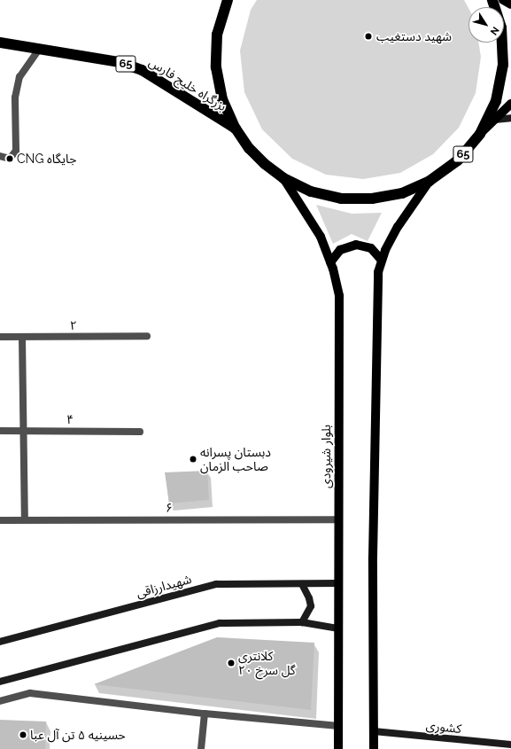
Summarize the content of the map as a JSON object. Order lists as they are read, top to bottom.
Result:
{
  "streets": {
    "highway": ["65", "بزرگراه خلیج فارس"],
    "main road": ["بلوار شیرودی"],
    "street": [
      "۲",
      "۴",
      "۶",
      "شهیدارزاقی",
      "کشوری"
    ]
  },
  "crossings": [
    ["65", "بزرگراه خلیج فارس"],
    ["65", "بلوار شیرودی"],
    ["بلوار شیرودی", "۶"],
    ["بلوار شیرودی", "شهیدارزاقی"]
  ],
  "places": [
    "شهید دستغیب",
    "CNG جایگاه",
    "دبستان پسرانه صاحب الزمان",
    "کلانتری ۲۰ گل سرخ",
    "حسینیه ۵ تن آل عبا"
  ],
  "north": "bottom right"
}
